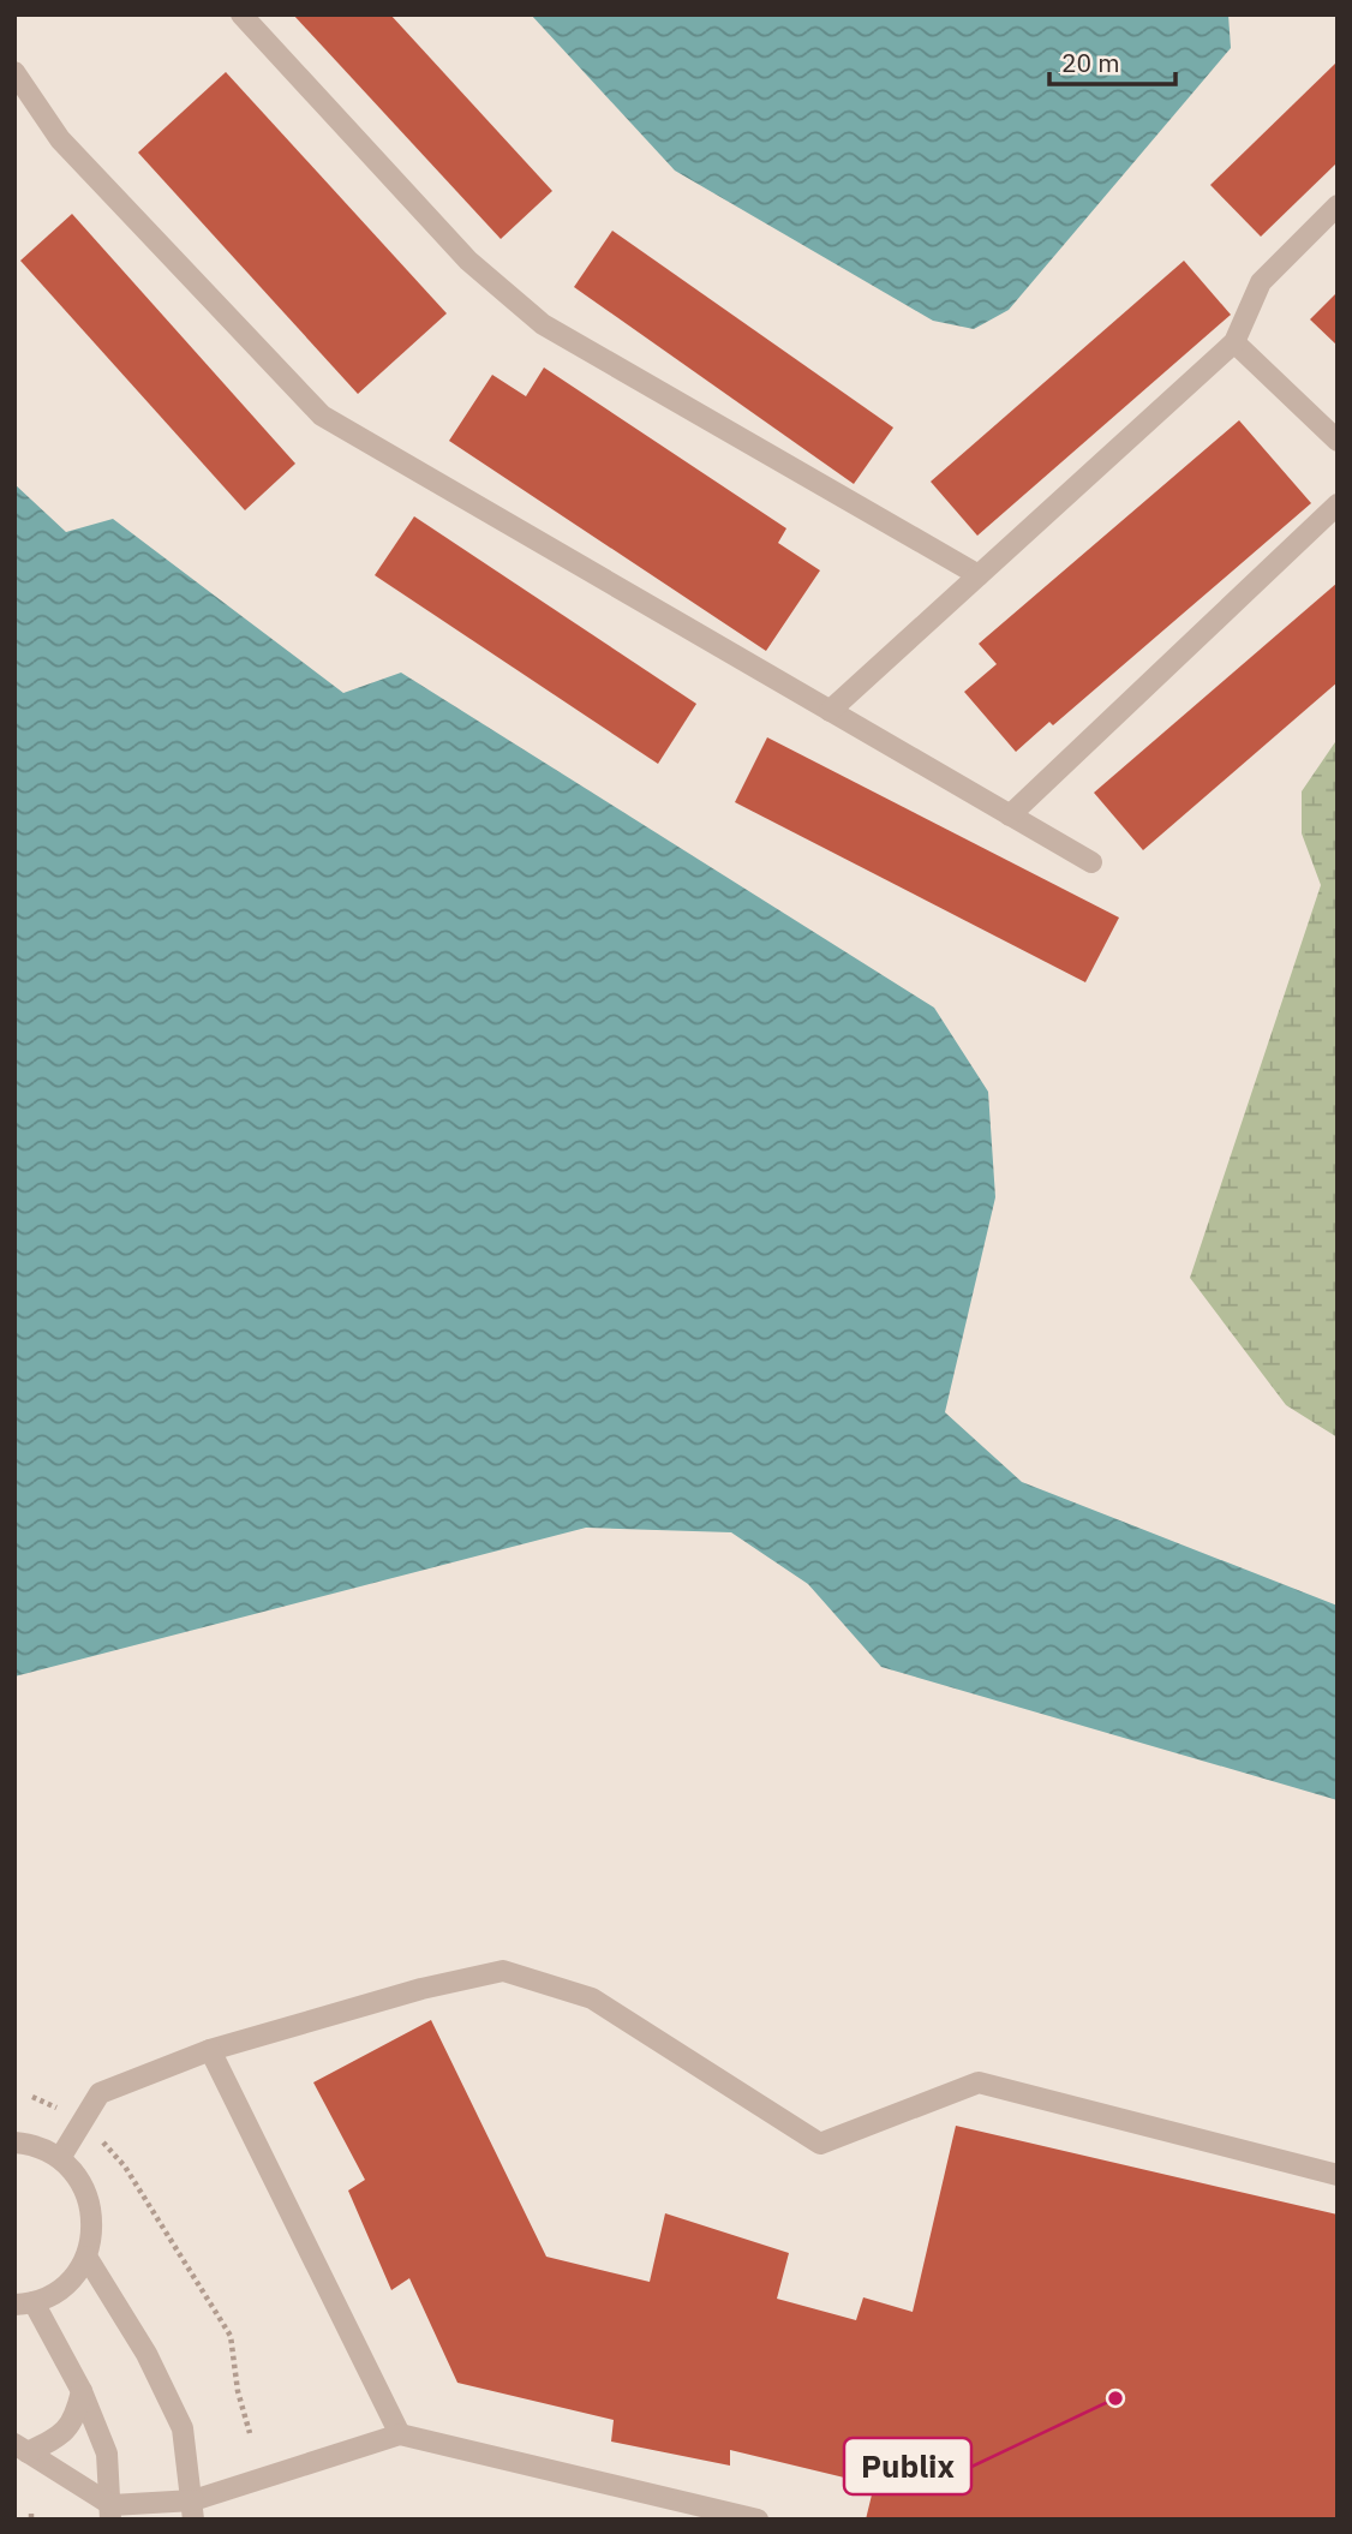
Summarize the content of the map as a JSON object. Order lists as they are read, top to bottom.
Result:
{
  "places": ["Publix"],
  "scale_bar": "20 m"
}
